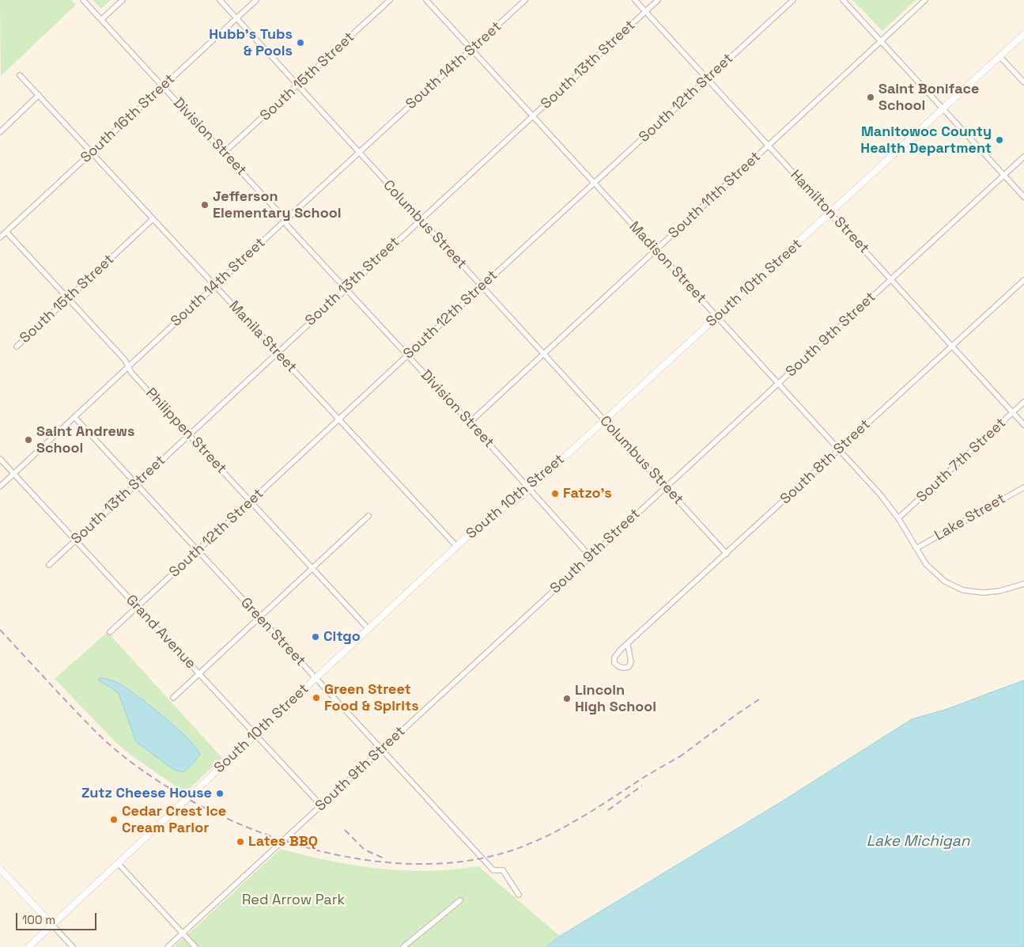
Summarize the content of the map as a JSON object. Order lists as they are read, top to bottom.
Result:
{
  "streets": {
    "street": [
      "South 13th Street",
      "South 14th Street",
      "South 15th Street",
      "South 12th Street",
      "South 16th Street",
      "Division Street",
      "South 11th Street",
      "Hamilton Street",
      "Columbus Street",
      "Madison Street",
      "South 10th Street",
      "South 9th Street",
      "Manila Street",
      "Philippen Street",
      "South 7th Street",
      "South 8th Street",
      "Lake Street",
      "Grand Avenue",
      "Green Street"
    ]
  },
  "crossings": [
    ["South 13th Street", "Division Street"],
    ["South 13th Street", "Hamilton Street"],
    ["South 13th Street", "Columbus Street"],
    ["South 13th Street", "Madison Street"],
    ["South 13th Street", "Manila Street"],
    ["South 13th Street", "Philippen Street"],
    ["South 13th Street", "Grand Avenue"],
    ["South 13th Street", "Green Street"],
    ["South 14th Street", "Division Street"],
    ["South 14th Street", "Columbus Street"],
    ["South 14th Street", "Madison Street"],
    ["South 14th Street", "Manila Street"],
    ["South 14th Street", "Philippen Street"],
    ["South 14th Street", "Grand Avenue"],
    ["South 14th Street", "Green Street"],
    ["South 15th Street", "Division Street"],
    ["South 15th Street", "Columbus Street"],
    ["South 15th Street", "Manila Street"],
    ["South 15th Street", "Philippen Street"],
    ["South 12th Street", "Division Street"],
    ["South 12th Street", "Hamilton Street"],
    ["South 12th Street", "Columbus Street"],
    ["South 12th Street", "Madison Street"],
    ["South 12th Street", "Manila Street"],
    ["South 12th Street", "Philippen Street"],
    ["South 12th Street", "Grand Avenue"],
    ["South 12th Street", "Green Street"],
    ["South 16th Street", "Division Street"],
    ["South 16th Street", "Columbus Street"],
    ["South 16th Street", "Manila Street"],
    ["South 16th Street", "Philippen Street"],
    ["Division Street", "South 11th Street"],
    ["Division Street", "South 10th Street"],
    ["Division Street", "South 9th Street"],
    ["South 11th Street", "Hamilton Street"],
    ["South 11th Street", "Columbus Street"],
    ["South 11th Street", "Madison Street"],
    ["Hamilton Street", "South 10th Street"],
    ["Hamilton Street", "South 9th Street"],
    ["Hamilton Street", "South 7th Street"],
    ["Hamilton Street", "South 8th Street"],
    ["Columbus Street", "South 10th Street"],
    ["Columbus Street", "South 9th Street"],
    ["Columbus Street", "South 8th Street"],
    ["Madison Street", "South 10th Street"],
    ["Madison Street", "South 9th Street"],
    ["Madison Street", "South 7th Street"],
    ["Madison Street", "South 8th Street"],
    ["Madison Street", "Lake Street"],
    ["South 10th Street", "Manila Street"],
    ["South 10th Street", "Philippen Street"],
    ["South 10th Street", "Grand Avenue"],
    ["South 10th Street", "Green Street"],
    ["South 9th Street", "Grand Avenue"],
    ["South 9th Street", "Green Street"]
  ],
  "water": ["Lake Michigan"],
  "parks": ["Red Arrow Park"],
  "places": [
    "Hubb's Tubs & Pools",
    "Saint Boniface School",
    "Manitowoc County Health Department",
    "Jefferson Elementary School",
    "Saint Andrews School",
    "Fatzo's",
    "Citgo",
    "Green Street Food & Spirits",
    "Lincoln High School",
    "Zutz Cheese House",
    "Cedar Crest Ice Cream Parlor",
    "Lates BBQ"
  ],
  "scale_bar": "100 m"
}
